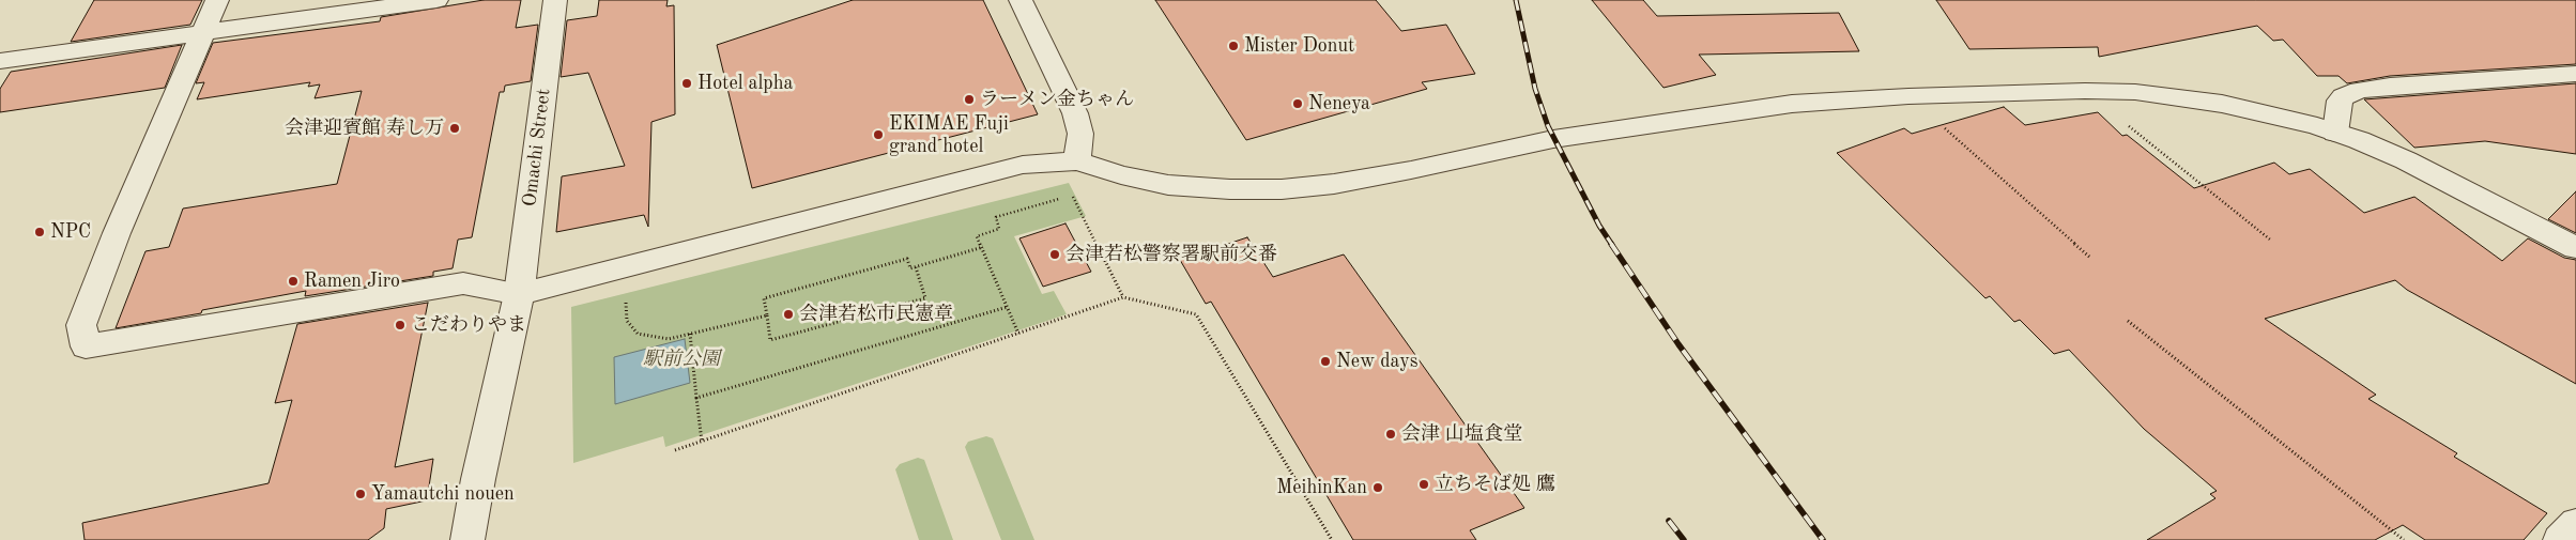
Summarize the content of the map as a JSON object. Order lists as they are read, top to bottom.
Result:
{
  "streets": {
    "street": ["Omachi Street"]
  },
  "parks": ["駅前公園"],
  "places": [
    "Mister Donut",
    "Hotel alpha",
    "ラーメン金ちゃん",
    "Neneya",
    "会津迎賓館 寿し万",
    "EKIMAE Fuji grand hotel",
    "NPC",
    "会津若松警察署駅前交番",
    "Ramen Jiro",
    "会津若松市民憲章",
    "こだわりやま",
    "New days",
    "会津 山塩食堂",
    "立ちそば処 鷹",
    "MeihinKan",
    "Yamautchi nouen"
  ]
}
